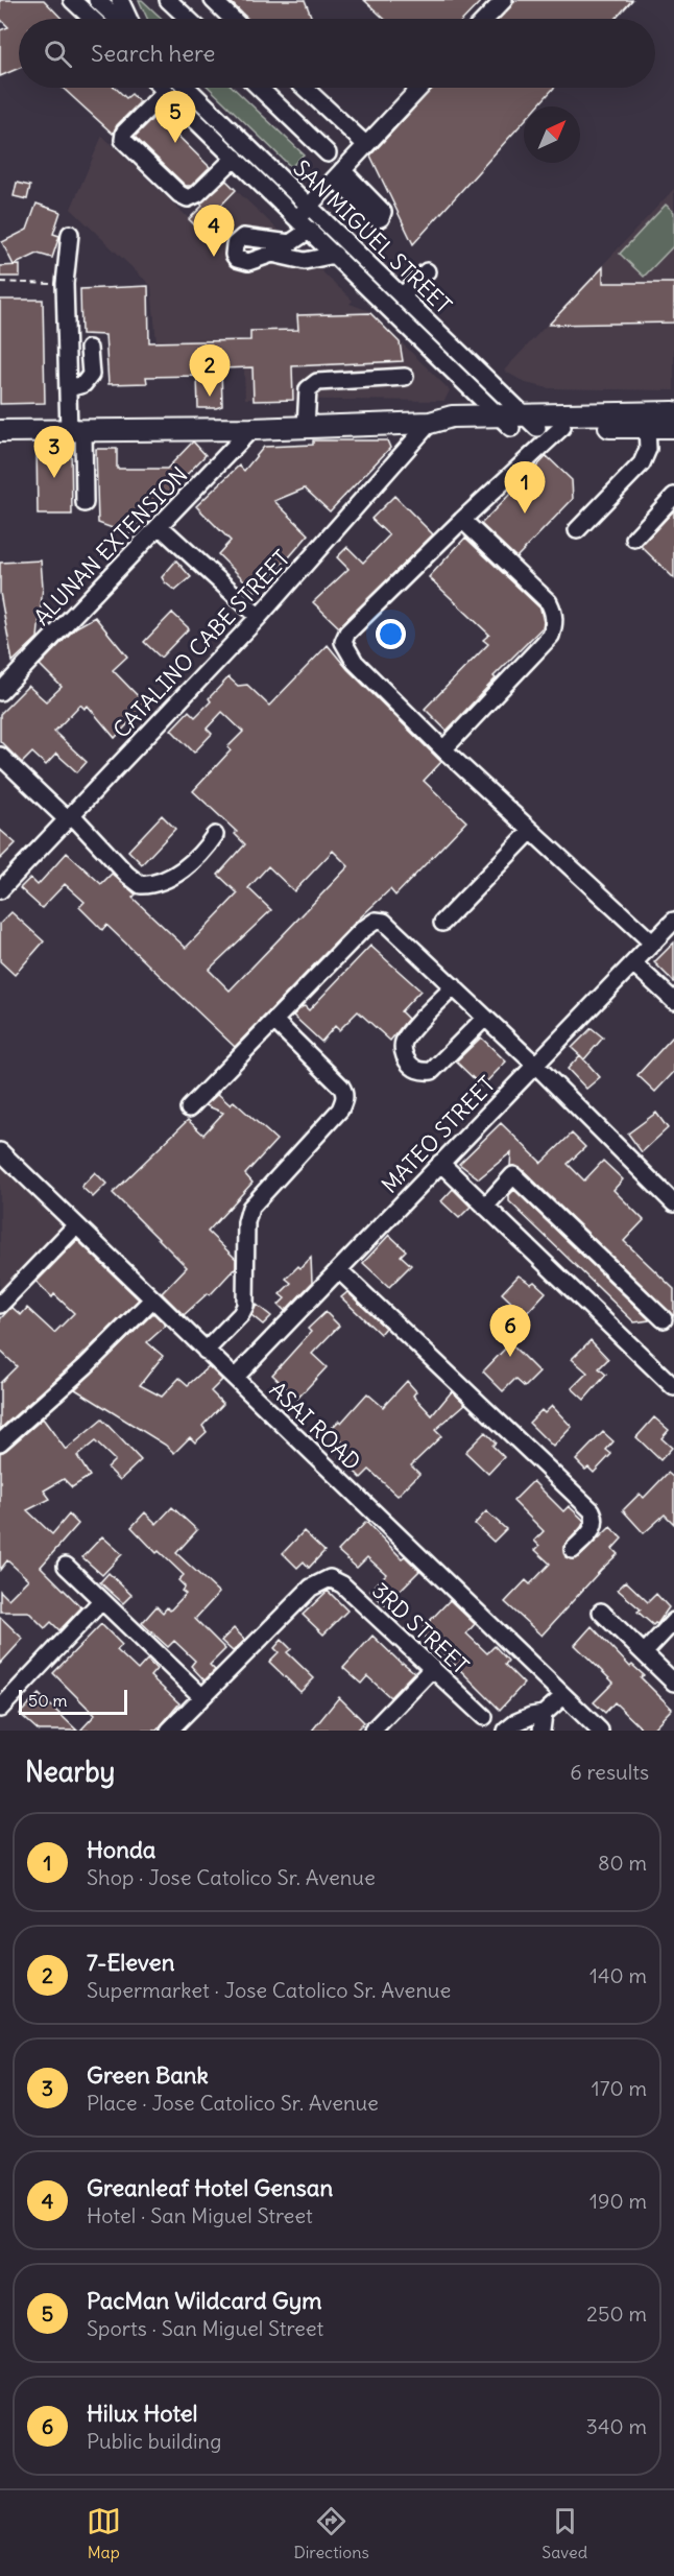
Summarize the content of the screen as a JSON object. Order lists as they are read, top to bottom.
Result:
{
  "streets": {
    "street": [
      "SAN MIGUEL STREET",
      "ALUNAN EXTENSION",
      "CATALINO CABE STREET",
      "MATEO STREET",
      "ASAI ROAD",
      "3RD STREET"
    ]
  },
  "crossings": [
    ["MATEO STREET", "ASAI ROAD"]
  ],
  "scale_bar": "50 m",
  "north": "top right",
  "page": {
    "search": "Search here",
    "pins": [
      "5",
      "4",
      "2",
      "3",
      "1",
      "6"
    ],
    "scale": "50 m",
    "heading": ["Nearby", "6 results"],
    "list": [
      {
        "mark": "1",
        "name": "Honda",
        "note": "Shop · Jose Catolico Sr. Avenue",
        "value": "80 m"
      },
      {
        "mark": "2",
        "name": "7-Eleven",
        "note": "Supermarket · Jose Catolico Sr. Avenue",
        "value": "140 m"
      },
      {
        "mark": "3",
        "name": "Green Bank",
        "note": "Place · Jose Catolico Sr. Avenue",
        "value": "170 m"
      },
      {
        "mark": "4",
        "name": "Greanleaf Hotel Gensan",
        "note": "Hotel · San Miguel Street",
        "value": "190 m"
      },
      {
        "mark": "5",
        "name": "PacMan Wildcard Gym",
        "note": "Sports · San Miguel Street",
        "value": "250 m"
      },
      {
        "mark": "6",
        "name": "Hilux Hotel",
        "note": "Public building",
        "value": "340 m"
      }
    ],
    "nav": ["Map", "Directions", "Saved"]
  }
}
